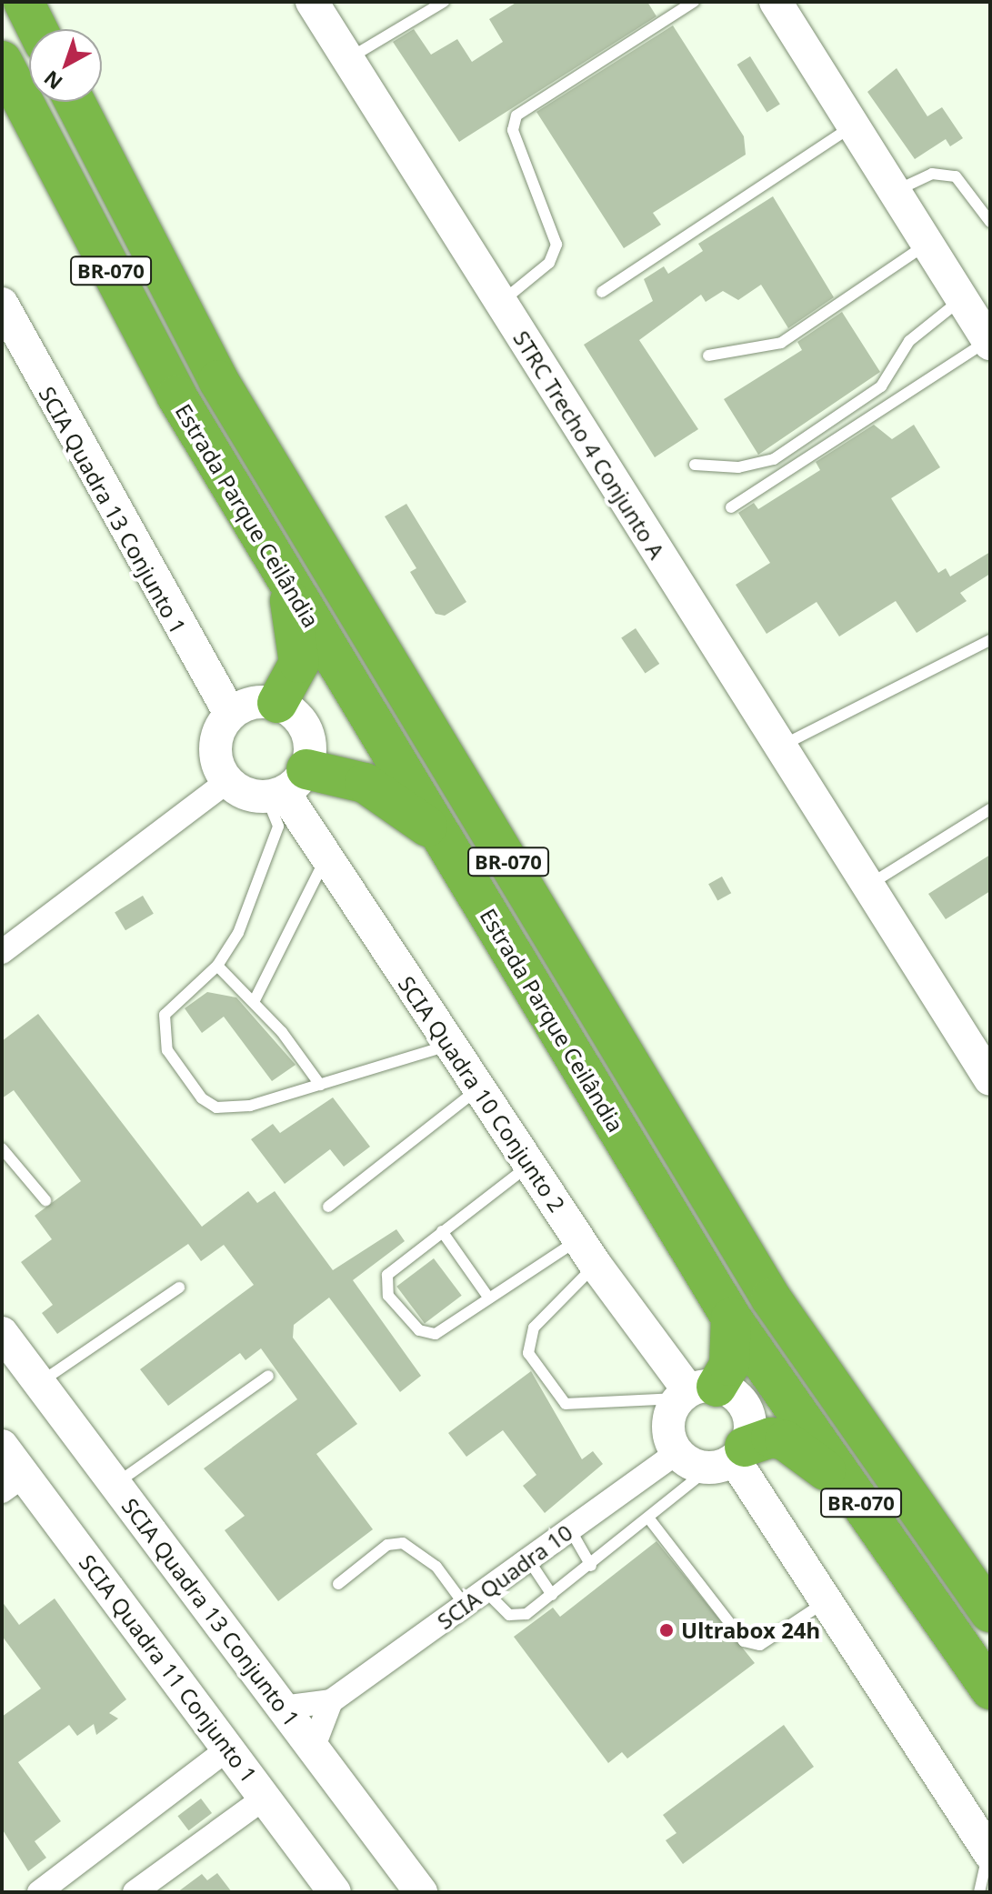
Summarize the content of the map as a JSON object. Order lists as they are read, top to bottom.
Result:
{
  "streets": {
    "highway": ["BR-070", "Estrada Parque Ceilândia"],
    "street": [
      "STRC Trecho 4 Conjunto A",
      "SCIA Quadra 13 Conjunto 1",
      "SCIA Quadra 10 Conjunto 2",
      "SCIA Quadra 10",
      "SCIA Quadra 11 Conjunto 1"
    ]
  },
  "crossings": [
    ["SCIA Quadra 13 Conjunto 1", "SCIA Quadra 10 Conjunto 2"],
    ["SCIA Quadra 13 Conjunto 1", "SCIA Quadra 10"]
  ],
  "places": ["Ultrabox 24h"],
  "north": "bottom left"
}
